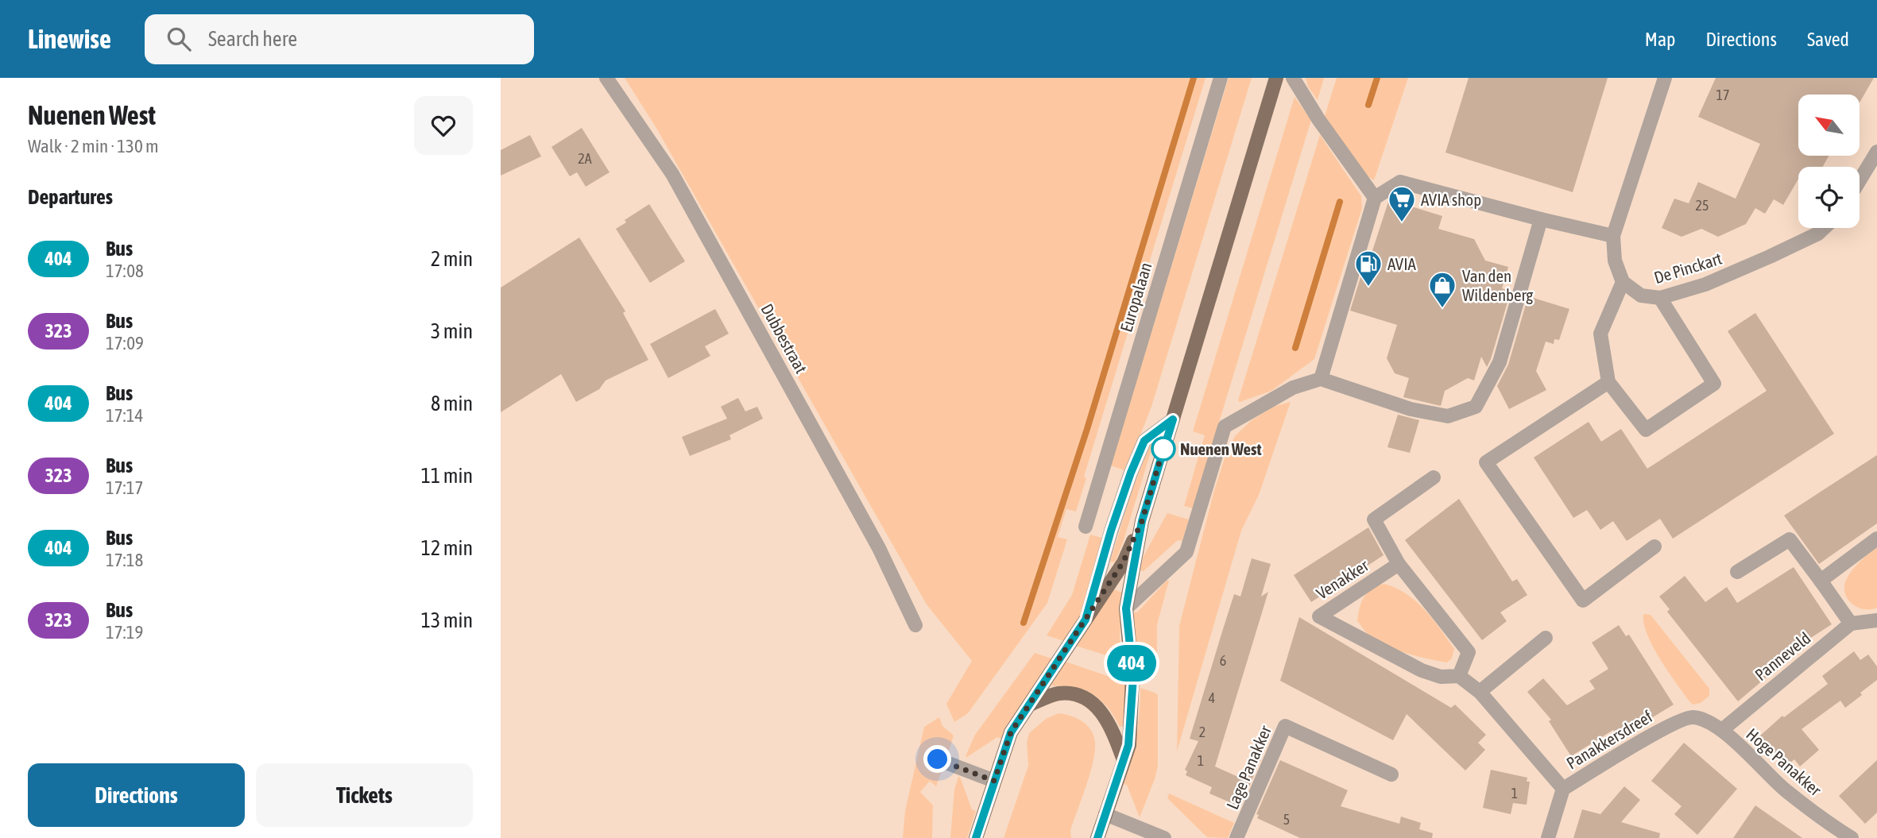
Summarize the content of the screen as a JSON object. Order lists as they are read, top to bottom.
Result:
{
  "streets": {
    "street": [
      "De Pinckart",
      "Europalaan",
      "Dubbestraat",
      "Venakker",
      "Panneveld",
      "Panakkersdreef",
      "Hoge Panakker",
      "Lage Panakker"
    ]
  },
  "crossings": [
    ["Panneveld", "Hoge Panakker"],
    ["Panakkersdreef", "Hoge Panakker"]
  ],
  "places": {
    "supermarket": ["AVIA shop"],
    "fuel station": ["AVIA"],
    "shop": ["Van den Wildenberg"],
    "other": ["Nuenen West"]
  },
  "lines": ["bus line 404"],
  "house_numbers": [
    "17",
    "2A",
    "25",
    "6",
    "4",
    "2",
    "1",
    "1",
    "5"
  ],
  "north": "top left",
  "page": {
    "header": "Linewise",
    "search": "Search here",
    "nav": ["Map", "Directions", "Saved"],
    "heading": [
      ["Nuenen West", "Walk · 2 min · 130 m"],
      "Departures"
    ],
    "on_map": "404",
    "list": [
      {
        "mark": "404",
        "name": "Bus",
        "note": "17:08",
        "value": "2 min"
      },
      {
        "mark": "323",
        "name": "Bus",
        "note": "17:09",
        "value": "3 min"
      },
      {
        "mark": "404",
        "name": "Bus",
        "note": "17:14",
        "value": "8 min"
      },
      {
        "mark": "323",
        "name": "Bus",
        "note": "17:17",
        "value": "11 min"
      },
      {
        "mark": "404",
        "name": "Bus",
        "note": "17:18",
        "value": "12 min"
      },
      {
        "mark": "323",
        "name": "Bus",
        "note": "17:19",
        "value": "13 min"
      }
    ],
    "buttons": ["Directions", "Tickets"]
  }
}
